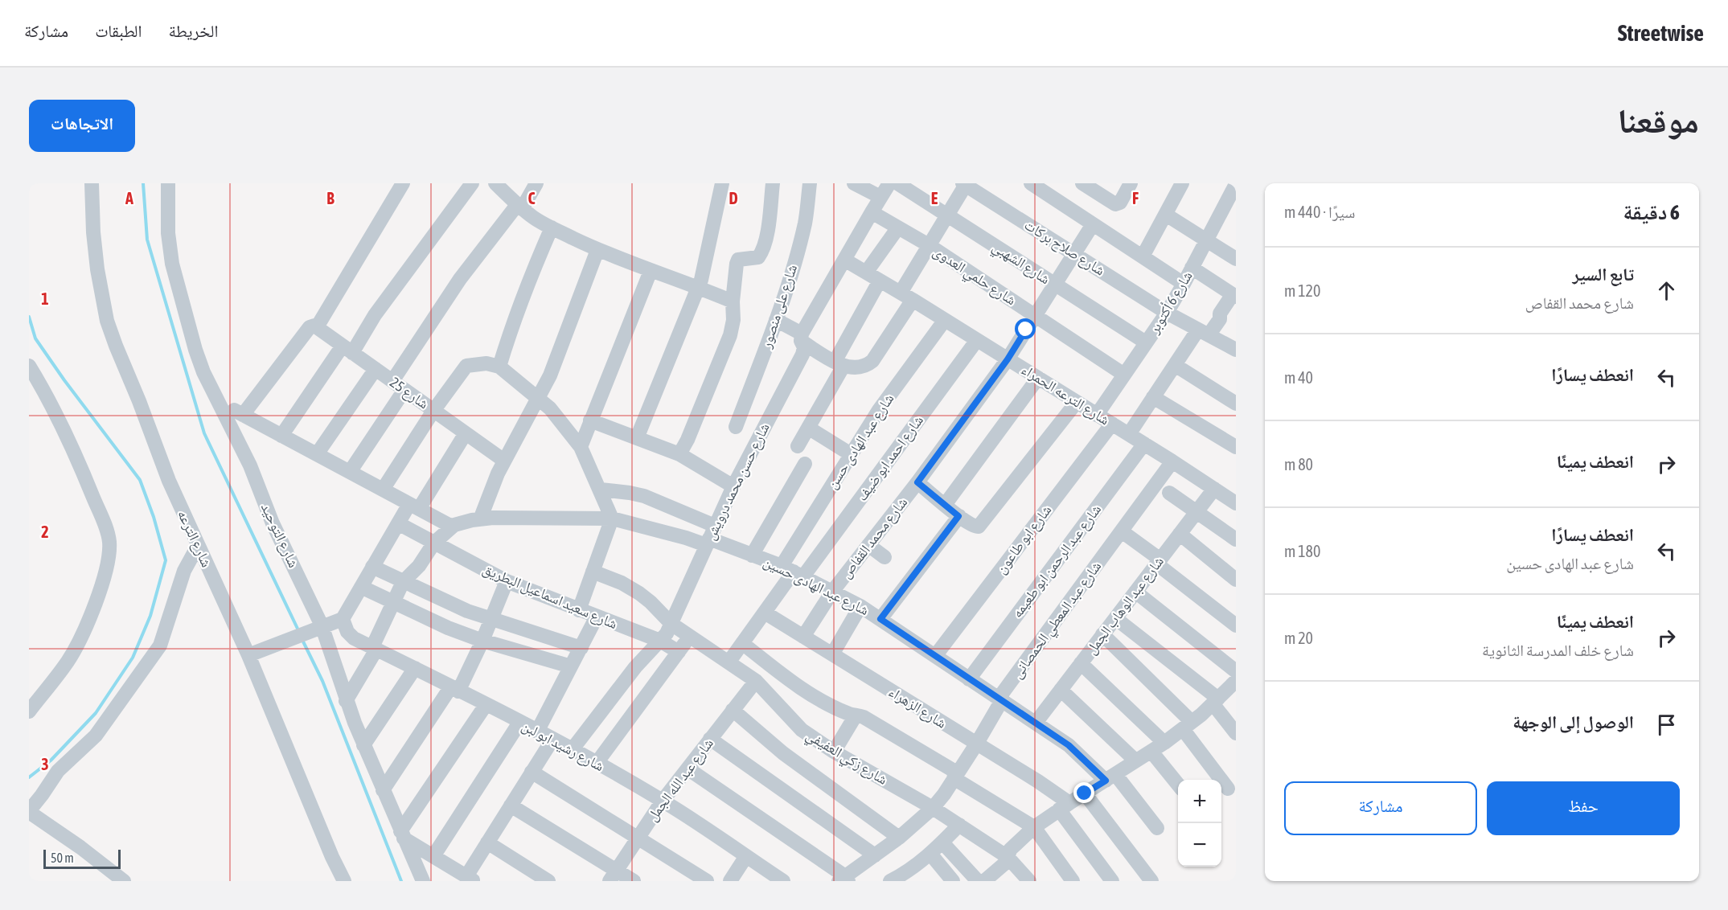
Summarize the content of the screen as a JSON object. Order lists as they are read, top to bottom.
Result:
{
  "streets": {
    "street": [
      "شارع صلاح بركات",
      "شارع الشهبي",
      "شارع حلمي العدوى",
      "شارع 6 أكتوبر",
      "شارع على منصور",
      "شارع 25",
      "شارع الترعه الحمراء",
      "شارع عبد الهادى حسن",
      "شارع احمد ابو ضيف",
      "شارع حسن محمد درويش",
      "شارع التوحيد",
      "شارع محمد القفاص",
      "شارع الترعه",
      "شارع ابو طاعون",
      "شارع عبد الرحمن ابو طعيمه",
      "شارع عبد الهادى حسين",
      "شارع سعيد اسماعيل البطريق",
      "شارع عبد الوهاب الجمل",
      "شارع عبد المعطي الحمصانى",
      "شارع الزهراء",
      "شارع رشيد ابو لبن",
      "شارع زكي العفيفي",
      "شارع عبد الله الجمل"
    ]
  },
  "crossings": [
    ["شارع صلاح بركات", "شارع 6 أكتوبر"],
    ["شارع صلاح بركات", "شارع محمد القفاص"],
    ["شارع الشهبي", "شارع 6 أكتوبر"],
    ["شارع الشهبي", "شارع محمد القفاص"],
    ["شارع حلمي العدوى", "شارع 6 أكتوبر"],
    ["شارع حلمي العدوى", "شارع محمد القفاص"],
    ["شارع 6 أكتوبر", "شارع الترعه الحمراء"],
    ["شارع الترعه الحمراء", "شارع عبد الهادى حسن"],
    ["شارع الترعه الحمراء", "شارع احمد ابو ضيف"],
    ["شارع الترعه الحمراء", "شارع محمد القفاص"],
    ["شارع الترعه الحمراء", "شارع ابو طاعون"],
    ["شارع الترعه الحمراء", "شارع عبد الرحمن ابو طعيمه"],
    ["شارع الترعه الحمراء", "شارع عبد الوهاب الجمل"],
    ["شارع الترعه الحمراء", "شارع عبد المعطي الحمصانى"],
    ["شارع عبد الهادى حسن", "شارع احمد ابو ضيف"],
    ["شارع عبد الهادى حسن", "شارع عبد الهادى حسين"],
    ["شارع احمد ابو ضيف", "شارع عبد الهادى حسين"],
    ["شارع حسن محمد درويش", "شارع عبد الهادى حسين"],
    ["شارع حسن محمد درويش", "شارع سعيد اسماعيل البطريق"],
    ["شارع حسن محمد درويش", "شارع رشيد ابو لبن"],
    ["شارع حسن محمد درويش", "شارع زكي العفيفي"],
    ["شارع محمد القفاص", "شارع عبد الهادى حسين"],
    ["شارع محمد القفاص", "شارع الزهراء"],
    ["شارع ابو طاعون", "شارع عبد الهادى حسين"],
    ["شارع عبد الرحمن ابو طعيمه", "شارع عبد الهادى حسين"],
    ["شارع عبد الهادى حسين", "شارع عبد الوهاب الجمل"],
    ["شارع عبد الهادى حسين", "شارع عبد المعطي الحمصانى"],
    ["شارع عبد المعطي الحمصانى", "شارع الزهراء"],
    ["شارع عبد المعطي الحمصانى", "شارع زكي العفيفي"],
    ["شارع رشيد ابو لبن", "شارع عبد الله الجمل"],
    ["شارع زكي العفيفي", "شارع عبد الله الجمل"]
  ],
  "scale_bar": "50 m",
  "page": {
    "header": "Streetwise",
    "nav": ["الخريطة", "الطبقات", "مشاركة"],
    "title": "موقعنا",
    "buttons": [
      "الاتجاهات",
      ["حفظ", "مشاركة"]
    ],
    "heading": ["6 دقيقة", "سيرًا · 440 m"],
    "list": [
      ["تابع السير", "شارع محمد القفاص", "120 m"],
      ["انعطف يسارًا", "40 m"],
      ["انعطف يمينًا", "80 m"],
      ["انعطف يسارًا", "شارع عبد الهادى حسين", "180 m"],
      ["انعطف يمينًا", "شارع خلف المدرسة الثانوية", "20 m"],
      "الوصول إلى الوجهة"
    ],
    "map_buttons": ["+", "−"],
    "scale": "50 m"
  },
  "grid": {
    "columns": [
      "A",
      "B",
      "C",
      "D",
      "E",
      "F"
    ],
    "rows": ["1", "2", "3"]
  }
}
